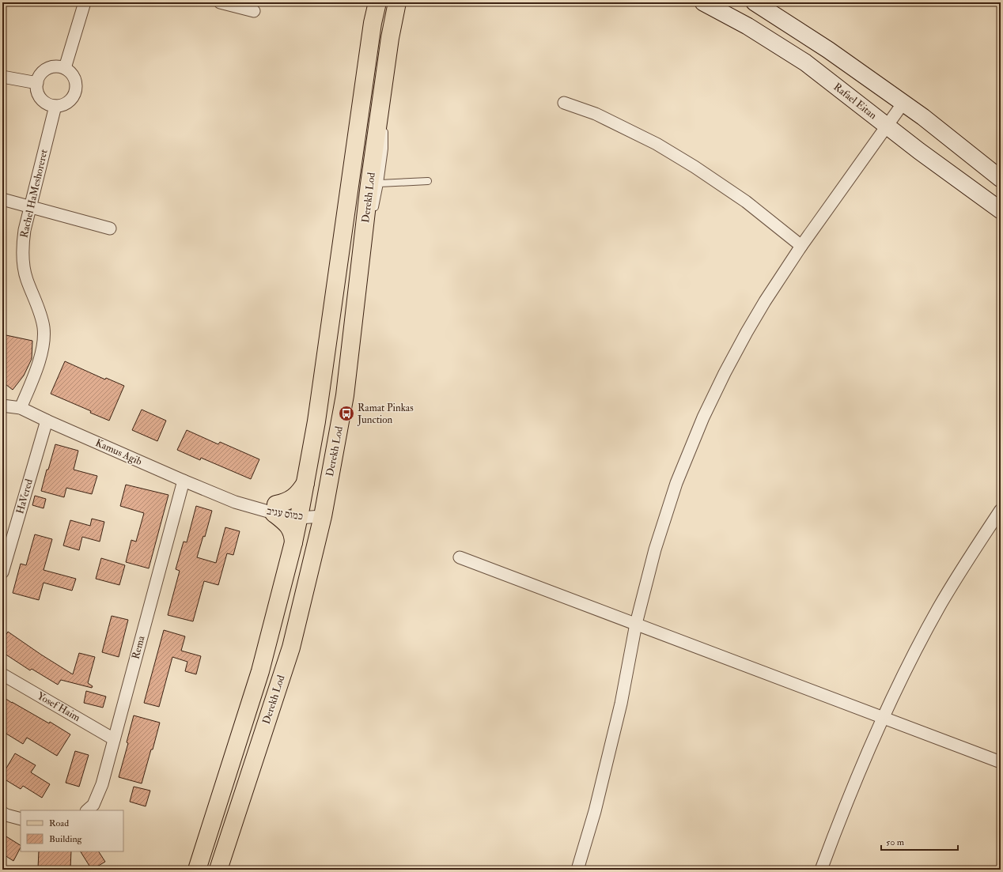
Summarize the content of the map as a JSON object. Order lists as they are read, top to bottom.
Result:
{
  "streets": {
    "main road": ["Rafael Eitan", "Derekh Lod"],
    "street": [
      "Rachel HaMeshoreret",
      "Kamus Agib",
      "HaVered",
      "כמוס עגיב",
      "Rema",
      "Yosef Haim"
    ]
  },
  "crossings": [
    ["Rachel HaMeshoreret", "Kamus Agib"],
    ["Derekh Lod", "כמוס עגיב"],
    ["Kamus Agib", "HaVered"],
    ["Kamus Agib", "כמוס עגיב"],
    ["Kamus Agib", "Rema"],
    ["Rema", "Yosef Haim"]
  ],
  "places": {
    "bus stop": ["Ramat Pinkas Junction"]
  },
  "legend": ["Road", "Building"],
  "scale_bar": "50 m"
}
